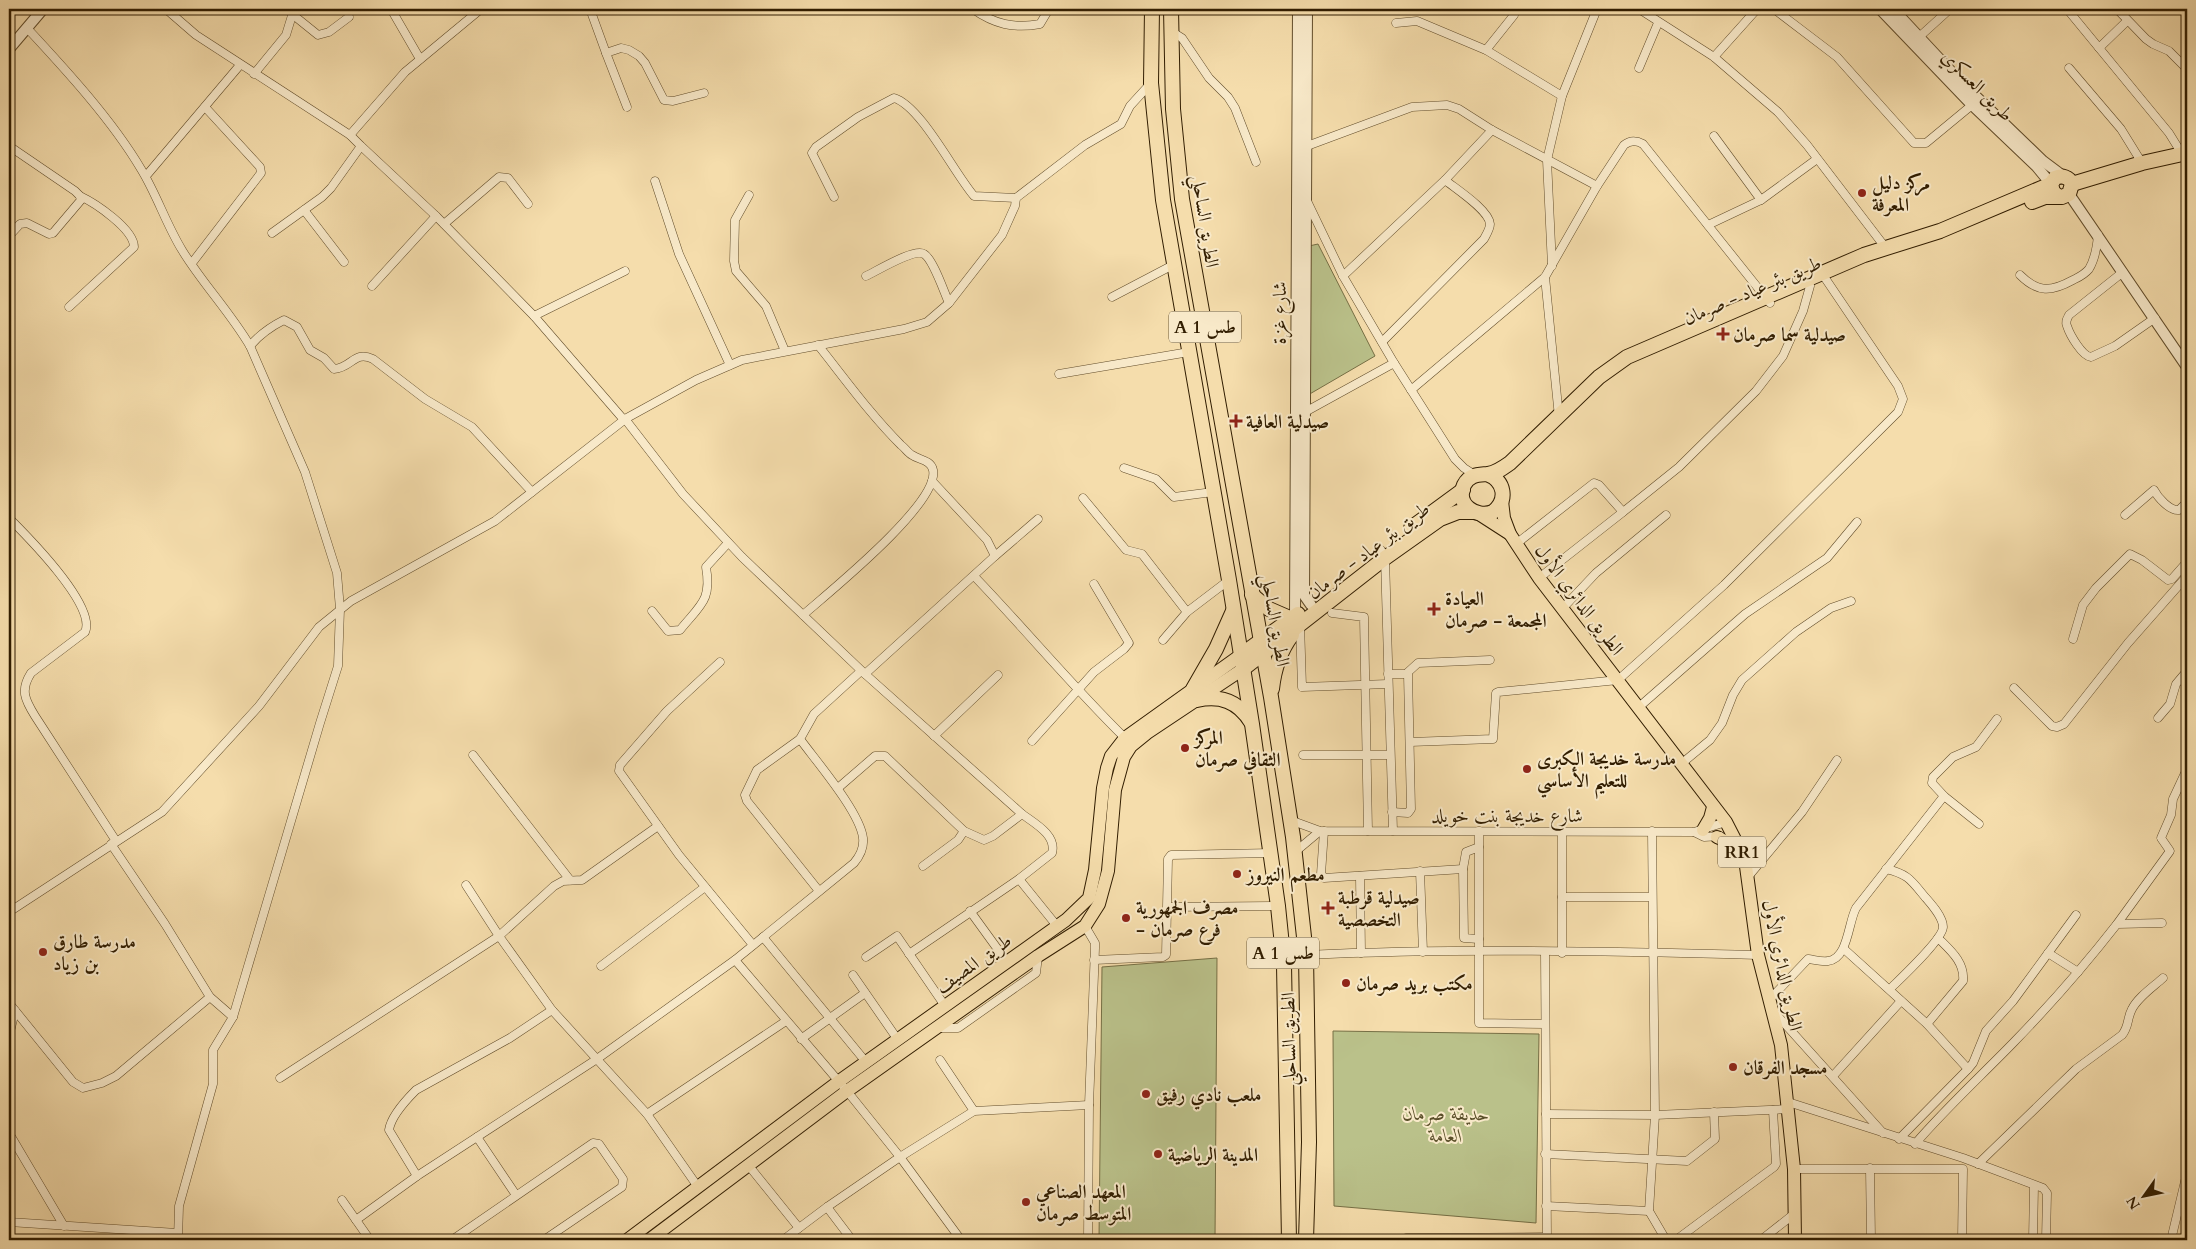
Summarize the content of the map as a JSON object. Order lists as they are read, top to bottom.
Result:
{
  "streets": {
    "highway": ["الطريق الساحلي", "طريق بئر عياد - صرمان", "A 1 طس"],
    "main road": ["الطريق الدائري الأول", "RR1", "طريق المصيف"],
    "street": ["طريق العسكري", "شارع غزة", "شارع خديجة بنت خويلد"]
  },
  "crossings": [
    ["طريق العسكري", "طريق بئر عياد - صرمان"],
    ["الطريق الساحلي", "طريق بئر عياد - صرمان"],
    ["الطريق الساحلي", "طريق المصيف"],
    ["طريق بئر عياد - صرمان", "شارع غزة"],
    ["طريق بئر عياد - صرمان", "طريق المصيف"]
  ],
  "parks": ["حديقة صرمان العامة"],
  "places": {
    "other": [
      "مركز دليل المعرفة",
      "المركز الثقافي صرمان",
      "مدرسة خديجة الكبرى للتعليم الأساسي",
      "مطعم النيروز",
      "مصرف الجمهورية - فرع صرمان",
      "مدرسة طارق بن زياد",
      "مكتب بريد صرمان",
      "مسجد الفرقان",
      "ملعب نادي رفيق",
      "المدينة الرياضية",
      "المعهد الصناعي المتوسط صرمان"
    ],
    "health": [
      "صيدلية سما صرمان",
      "صيدلية العافية",
      "العيادة المجمعة - صرمان",
      "صيدلية قرطبة التخصصية"
    ]
  },
  "north": "bottom left"
}
